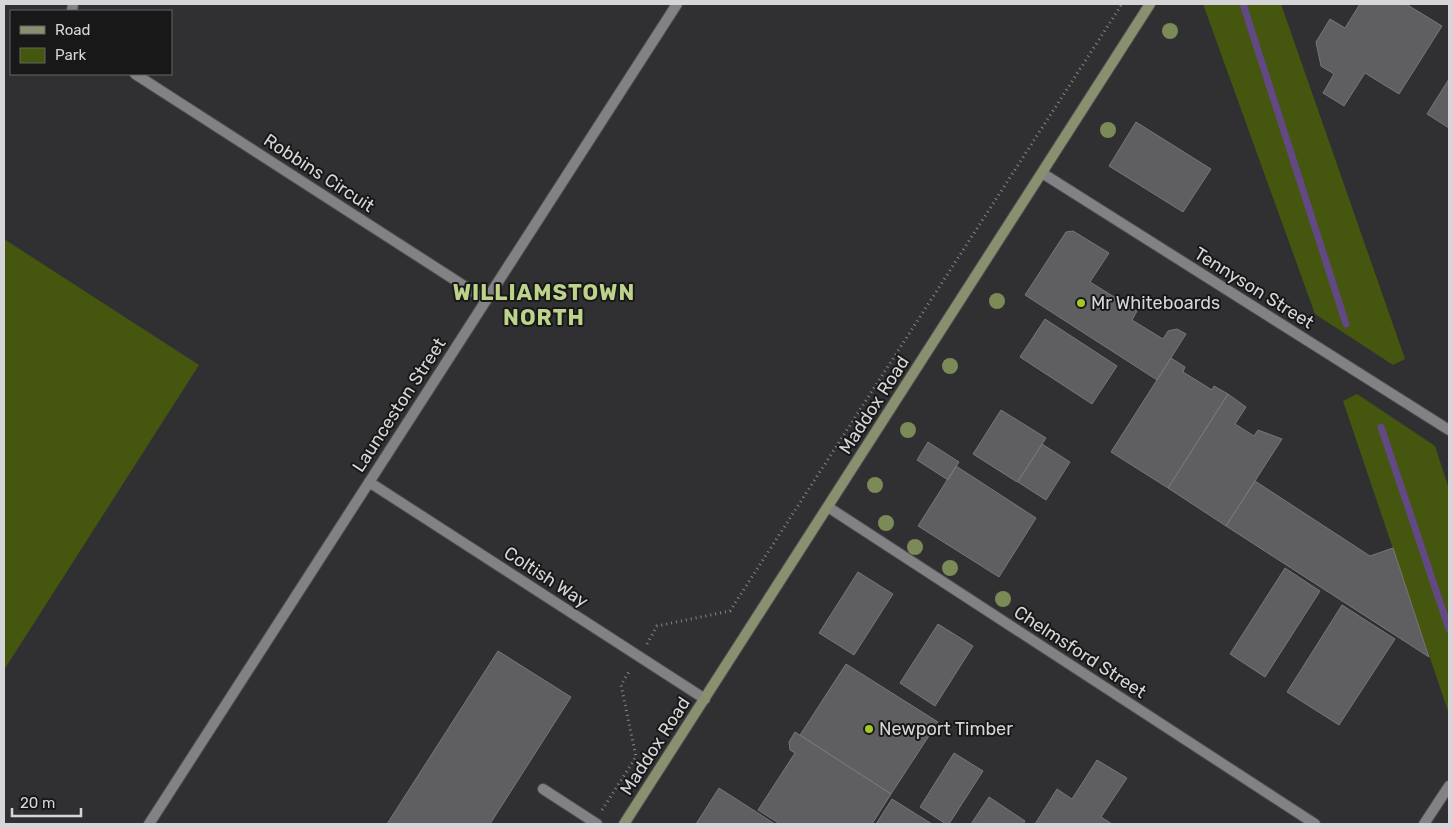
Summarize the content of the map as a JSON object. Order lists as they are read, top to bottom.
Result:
{
  "streets": {
    "street": [
      "Robbins Circuit",
      "Tennyson Street",
      "Launceston Street",
      "Maddox Road",
      "Coltish Way",
      "Chelmsford Street"
    ]
  },
  "crossings": [
    ["Robbins Circuit", "Launceston Street"],
    ["Tennyson Street", "Maddox Road"],
    ["Launceston Street", "Coltish Way"],
    ["Maddox Road", "Coltish Way"],
    ["Maddox Road", "Chelmsford Street"]
  ],
  "districts": ["WILLIAMSTOWN NORTH"],
  "places": ["Mr Whiteboards", "Newport Timber"],
  "legend": ["Road", "Park"],
  "scale_bar": "20 m"
}
